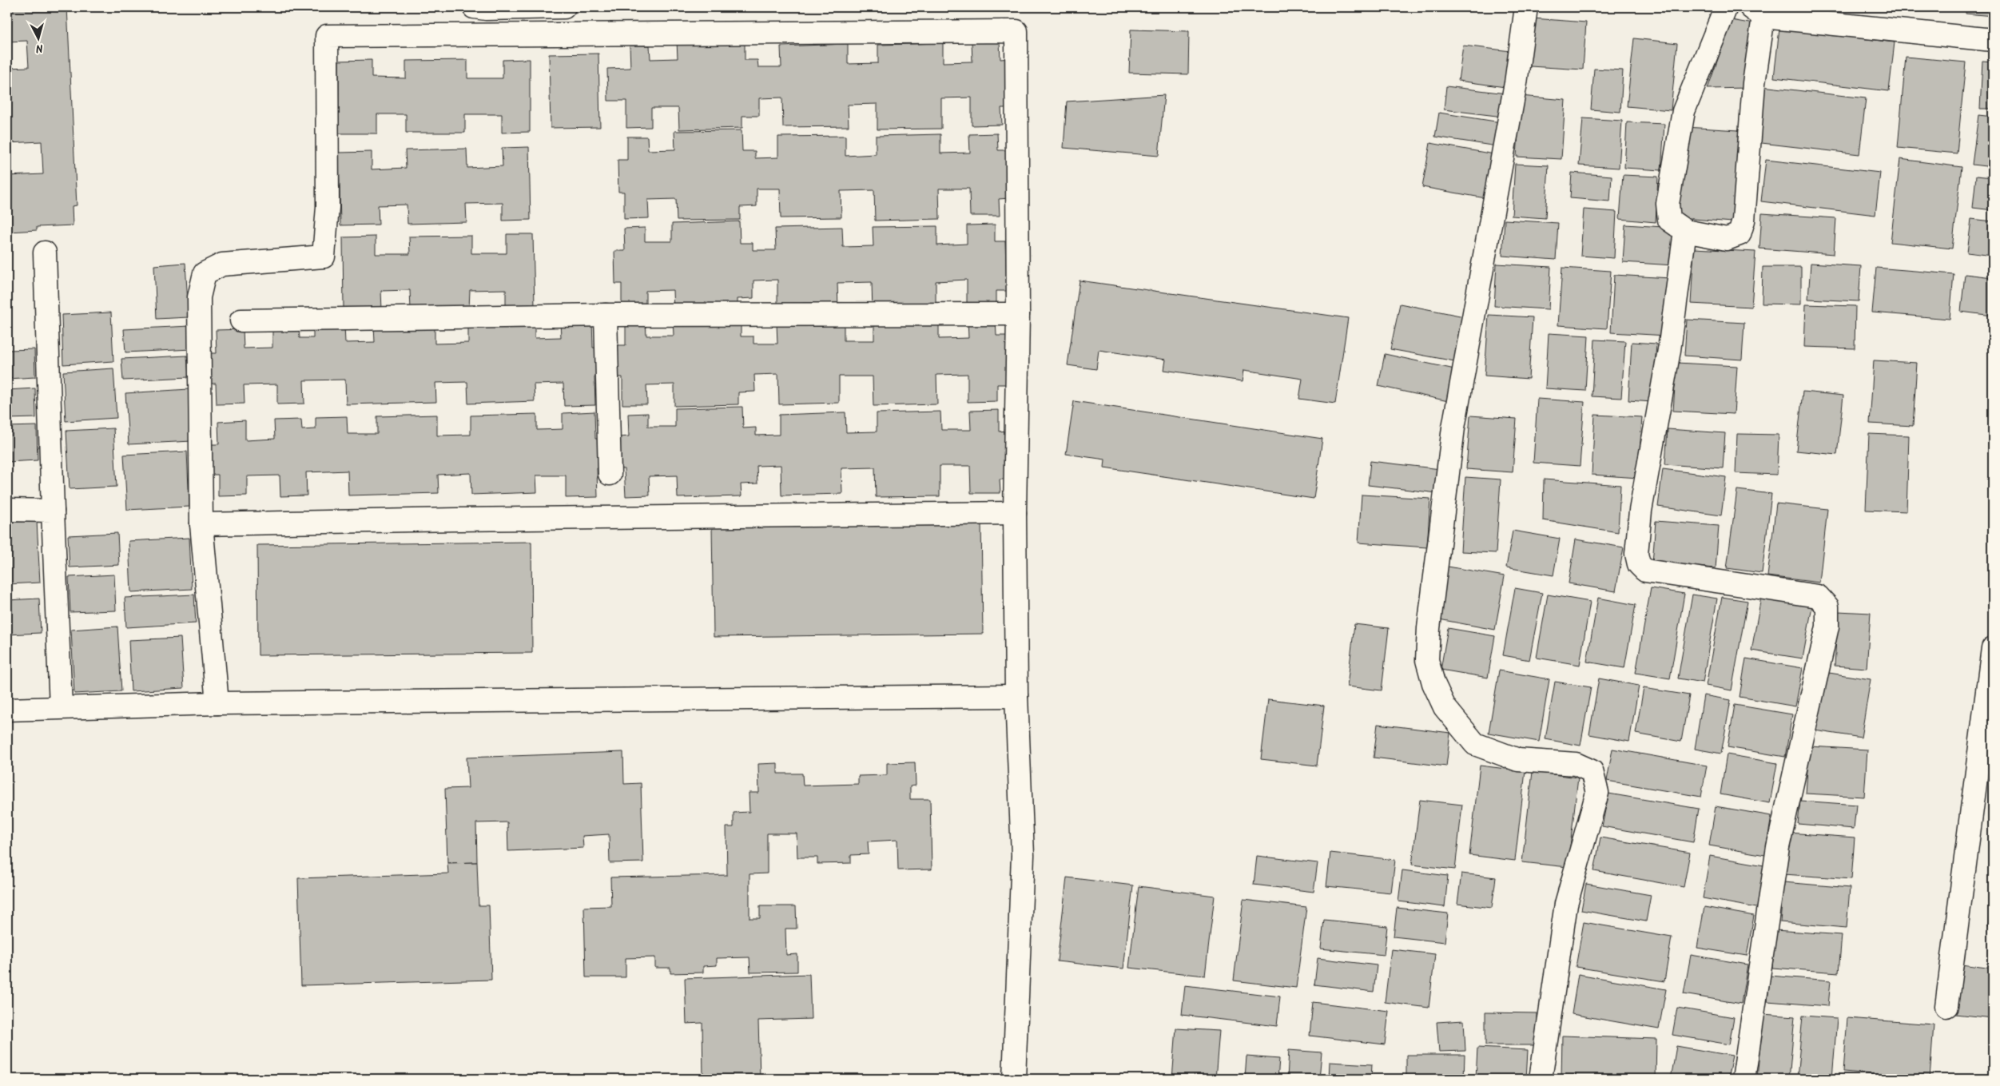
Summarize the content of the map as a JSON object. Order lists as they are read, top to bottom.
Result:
{
  "north": "bottom"
}
